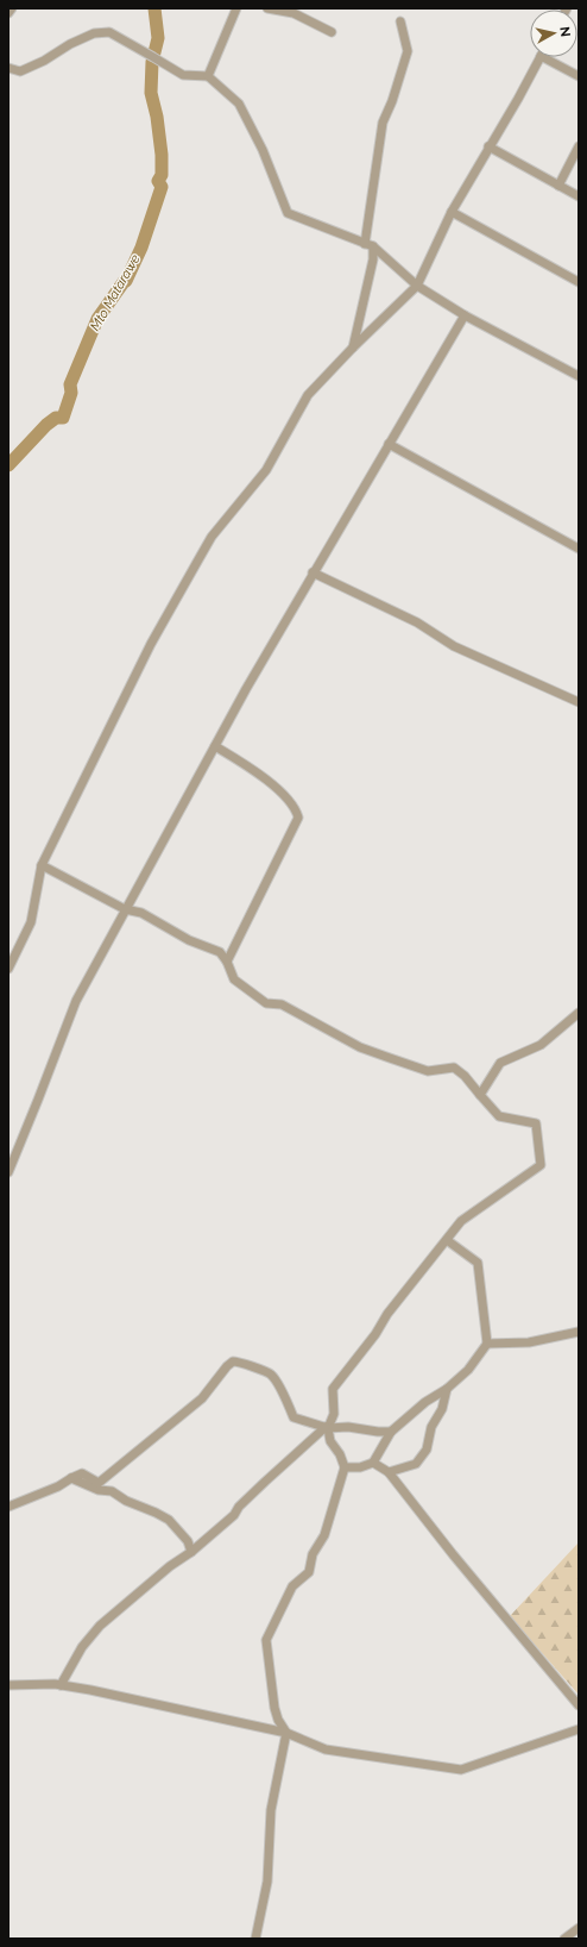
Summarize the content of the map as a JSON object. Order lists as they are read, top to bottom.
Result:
{
  "water": ["Mto Matarawe"],
  "north": "right"
}
